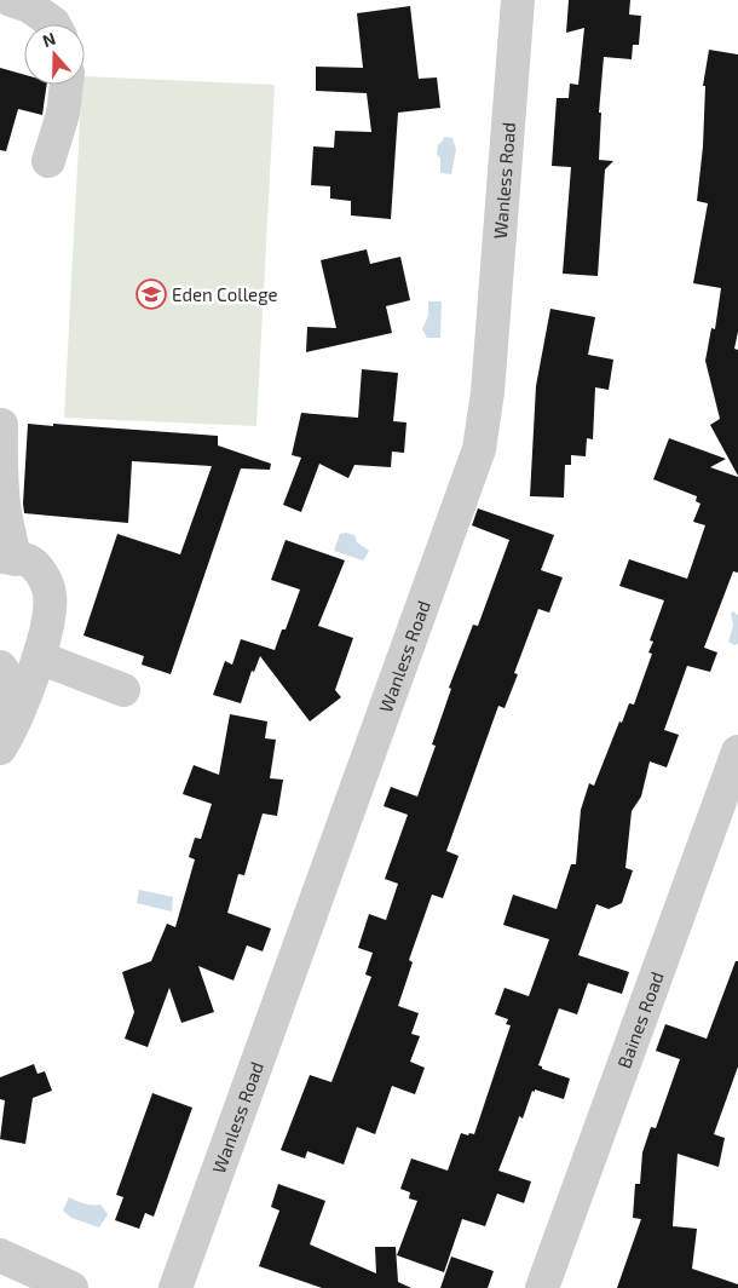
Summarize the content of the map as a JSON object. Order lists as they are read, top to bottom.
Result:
{
  "streets": {
    "street": ["Wanless Road", "Baines Road"]
  },
  "places": {
    "school or university": ["Eden College"]
  },
  "north": "top"
}
